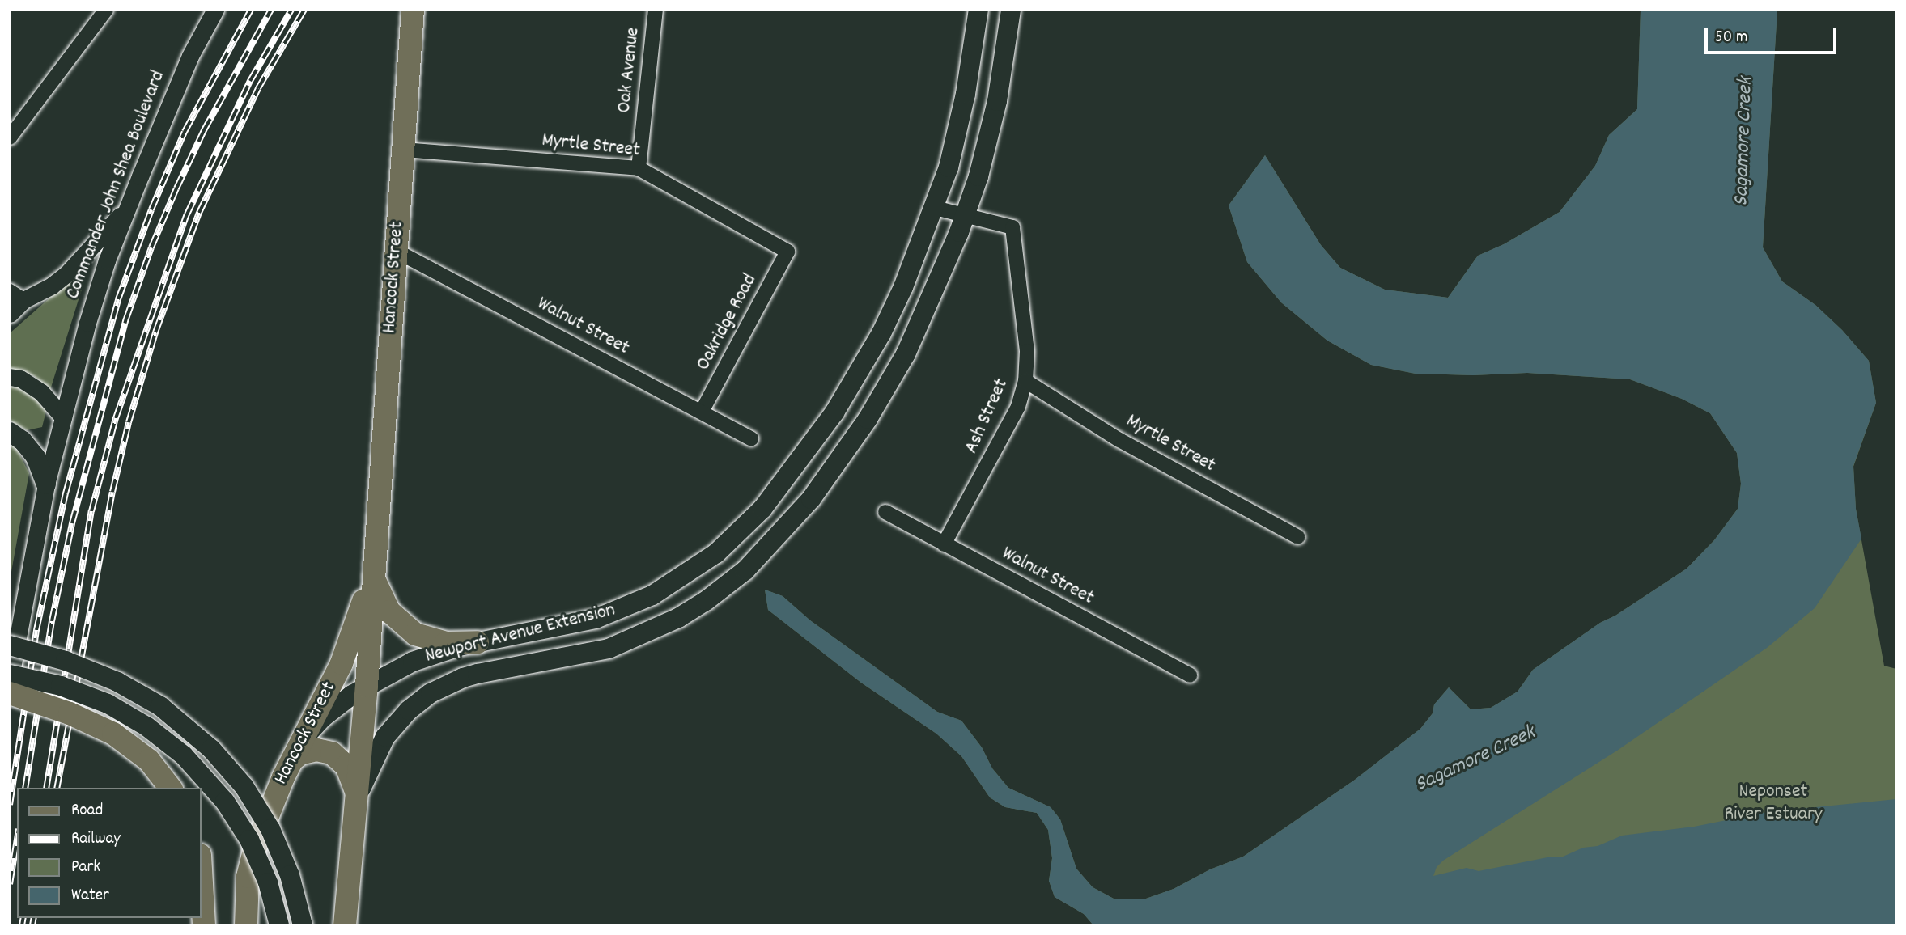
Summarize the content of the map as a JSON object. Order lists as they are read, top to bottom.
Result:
{
  "streets": {
    "main road": ["Hancock Street", "Newport Avenue Extension"],
    "street": [
      "Oak Avenue",
      "Myrtle Street",
      "Commander John Shea Boulevard",
      "Oakridge Road",
      "Walnut Street",
      "Ash Street"
    ]
  },
  "crossings": [
    ["Oak Avenue", "Myrtle Street"],
    ["Myrtle Street", "Hancock Street"],
    ["Myrtle Street", "Oakridge Road"],
    ["Myrtle Street", "Ash Street"],
    ["Hancock Street", "Walnut Street"],
    ["Hancock Street", "Newport Avenue Extension"],
    ["Oakridge Road", "Walnut Street"],
    ["Walnut Street", "Ash Street"],
    ["Ash Street", "Newport Avenue Extension"]
  ],
  "water": ["Sagamore Creek"],
  "parks": ["Neponset River Estuary"],
  "legend": [
    "Road",
    "Railway",
    "Park",
    "Water"
  ],
  "scale_bar": "50 m"
}
